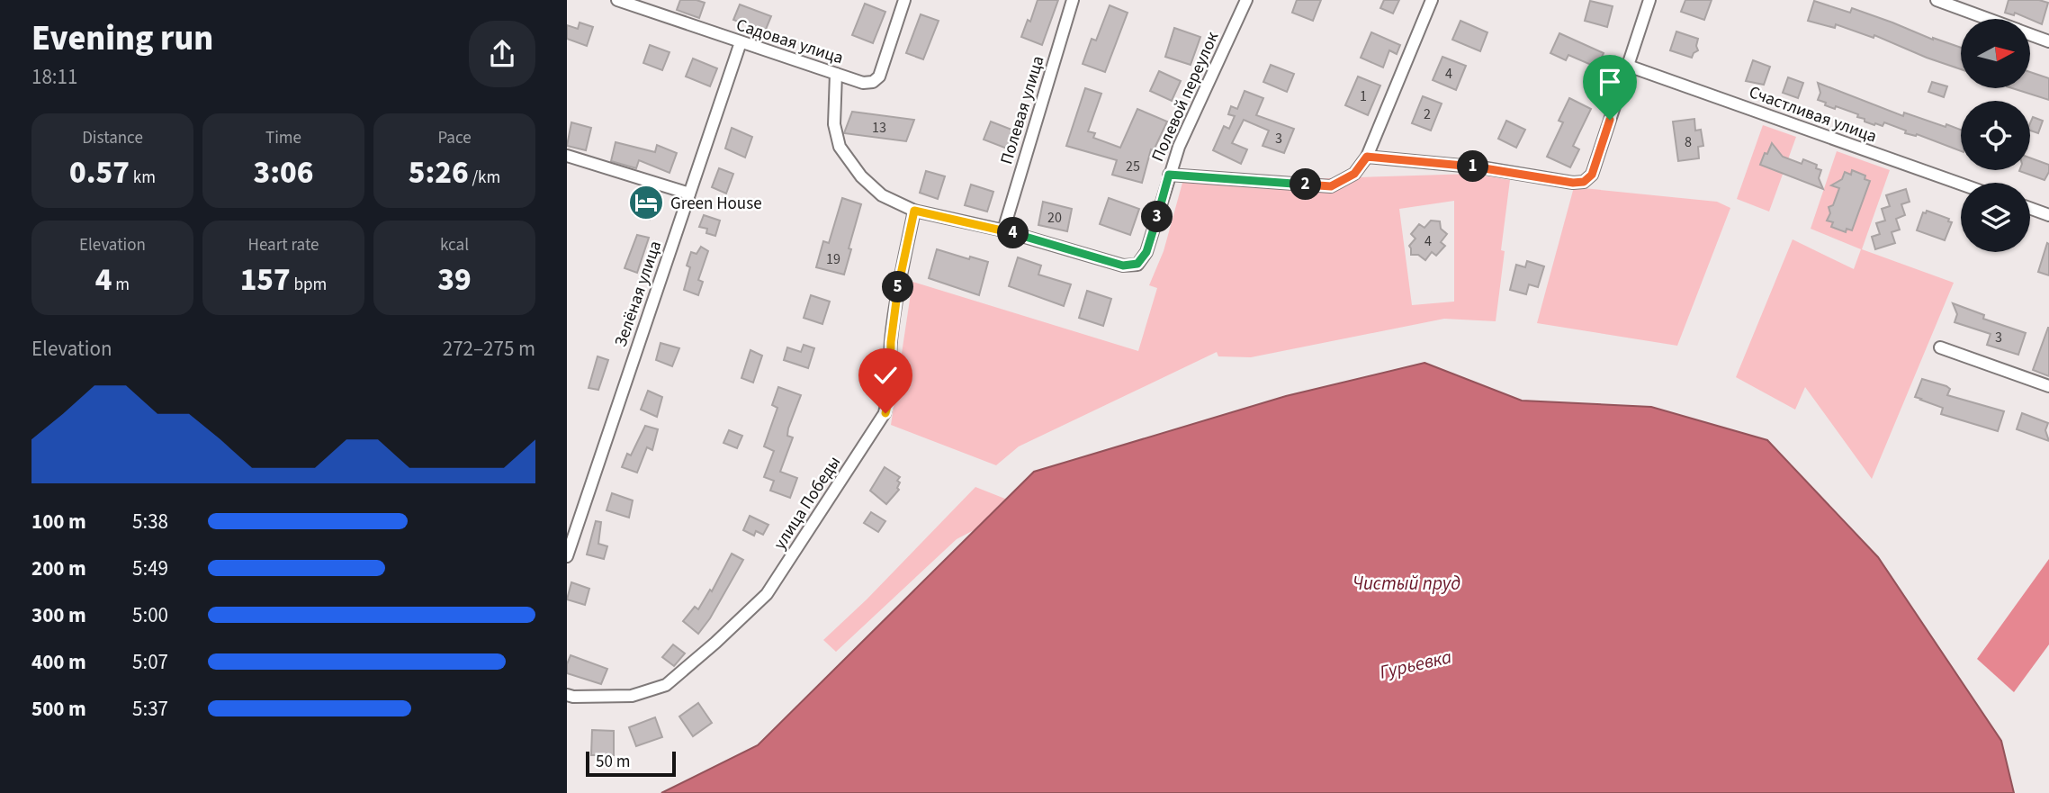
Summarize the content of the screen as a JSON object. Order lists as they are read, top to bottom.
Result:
{
  "streets": {
    "street": [
      "Садовая улица",
      "Полевой переулок",
      "Полевая улица",
      "Счастливая улица",
      "Зелёная улица",
      "улица Победы"
    ]
  },
  "crossings": [
    ["Садовая улица", "Зелёная улица"],
    ["Полевой переулок", "Полевая улица"]
  ],
  "water": ["Чистый пруд", "Гурьевка"],
  "places": {
    "hotel": ["Green House"]
  },
  "house_numbers": [
    "4",
    "1",
    "2",
    "13",
    "3",
    "8",
    "25",
    "20",
    "4",
    "19",
    "3"
  ],
  "scale_bar": "50 m",
  "north": "right",
  "page": {
    "heading": ["Evening run", "18:11"],
    "stats": [
      ["Distance", "0.57 km"],
      ["Time", "3:06"],
      ["Pace", "5:26 /km"],
      ["Elevation", "4 m"],
      ["Heart rate", "157 bpm"],
      ["kcal", "39"]
    ],
    "pins": [
      "1",
      "2",
      "3",
      "4",
      "5"
    ],
    "chart": ["Elevation", "272–275 m"],
    "list": [
      {
        "name": "100 m",
        "note": "5:38"
      },
      {
        "name": "200 m",
        "note": "5:49"
      },
      {
        "name": "300 m",
        "note": "5:00"
      },
      {
        "name": "400 m",
        "note": "5:07"
      },
      {
        "name": "500 m",
        "note": "5:37"
      }
    ],
    "scale": "50 m"
  }
}
